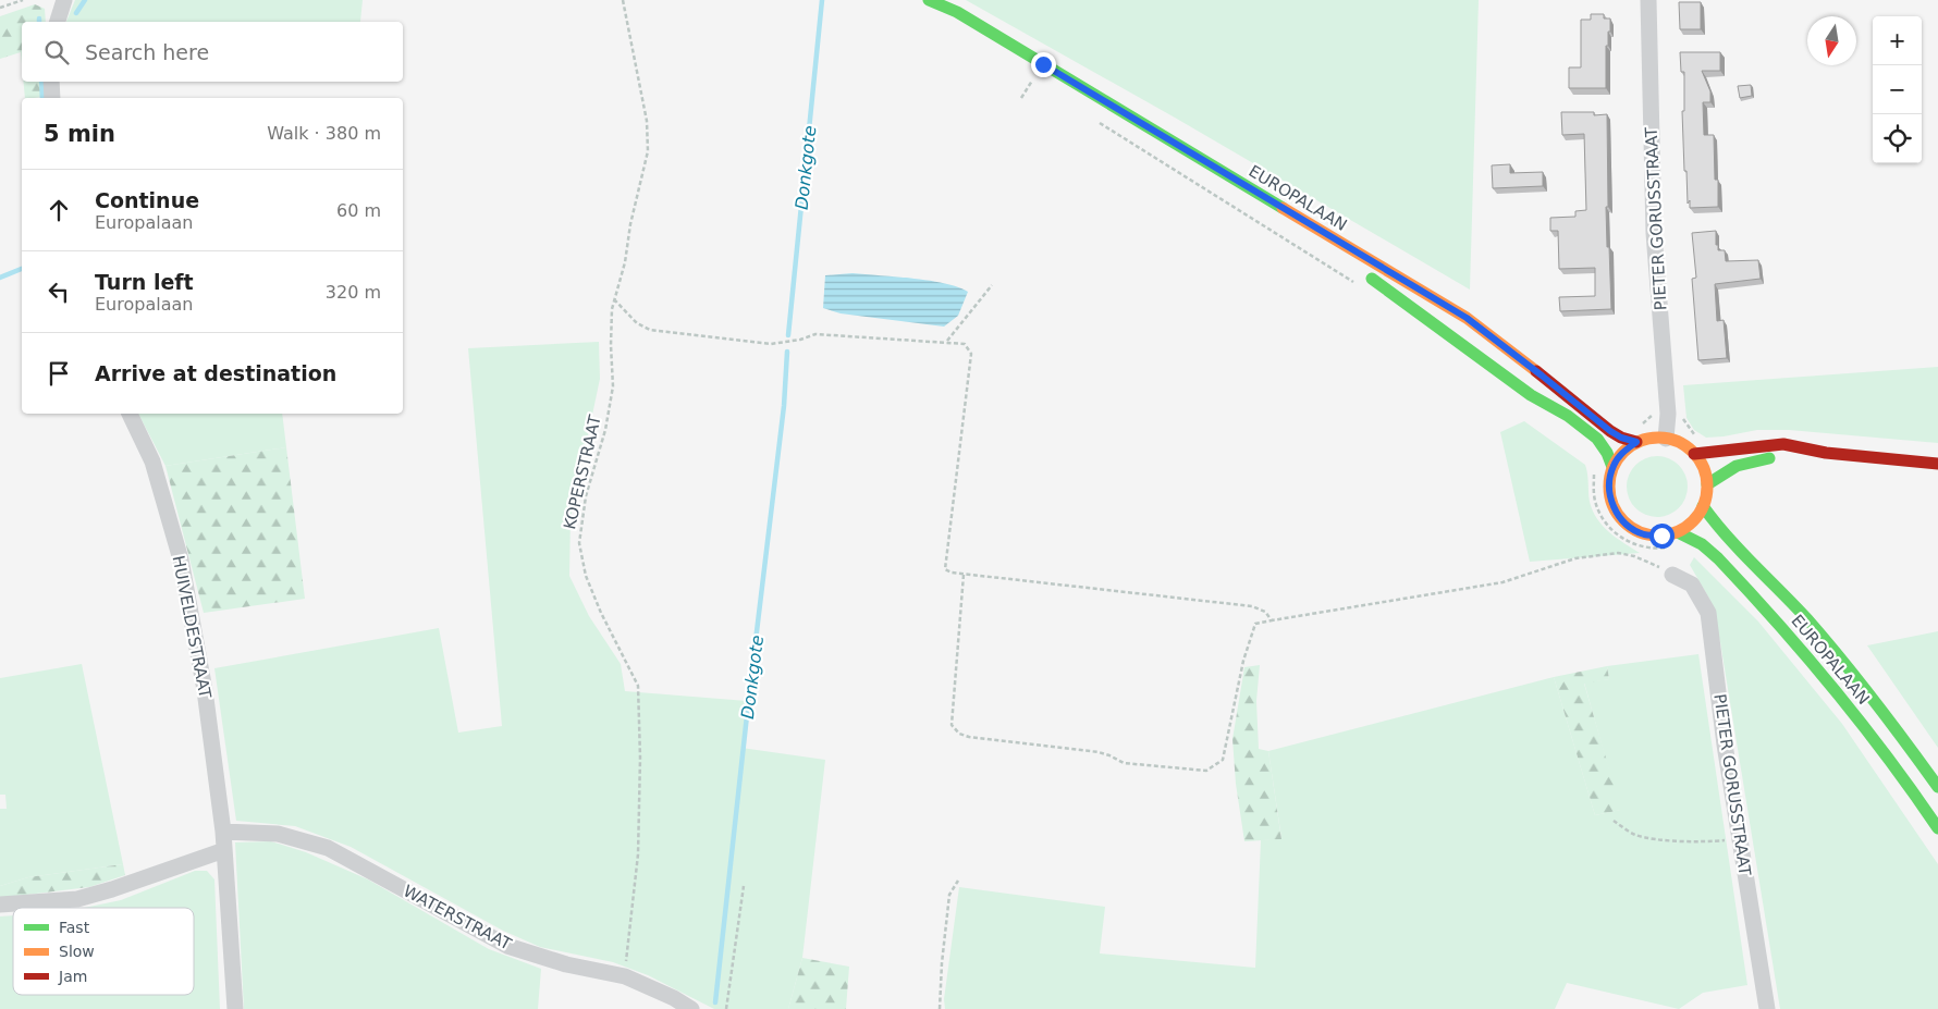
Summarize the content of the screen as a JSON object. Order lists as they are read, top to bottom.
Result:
{
  "streets": {
    "main road": ["EUROPALAAN"],
    "street": ["PIETER GORUSSTRAAT", "HUIVELDESTRAAT", "WATERSTRAAT"],
    "path": ["KOPERSTRAAT"]
  },
  "crossings": [
    ["EUROPALAAN", "PIETER GORUSSTRAAT"],
    ["KOPERSTRAAT", "WATERSTRAAT"],
    ["HUIVELDESTRAAT", "WATERSTRAAT"]
  ],
  "water": ["Donkgote"],
  "legend": ["Fast", "Slow", "Jam"],
  "north": "bottom",
  "page": {
    "map_buttons": ["+", "−"],
    "search": "Search here",
    "heading": ["5 min", "Walk · 380 m"],
    "list": [
      ["Continue", "Europalaan", "60 m"],
      ["Turn left", "Europalaan", "320 m"],
      "Arrive at destination"
    ]
  }
}
